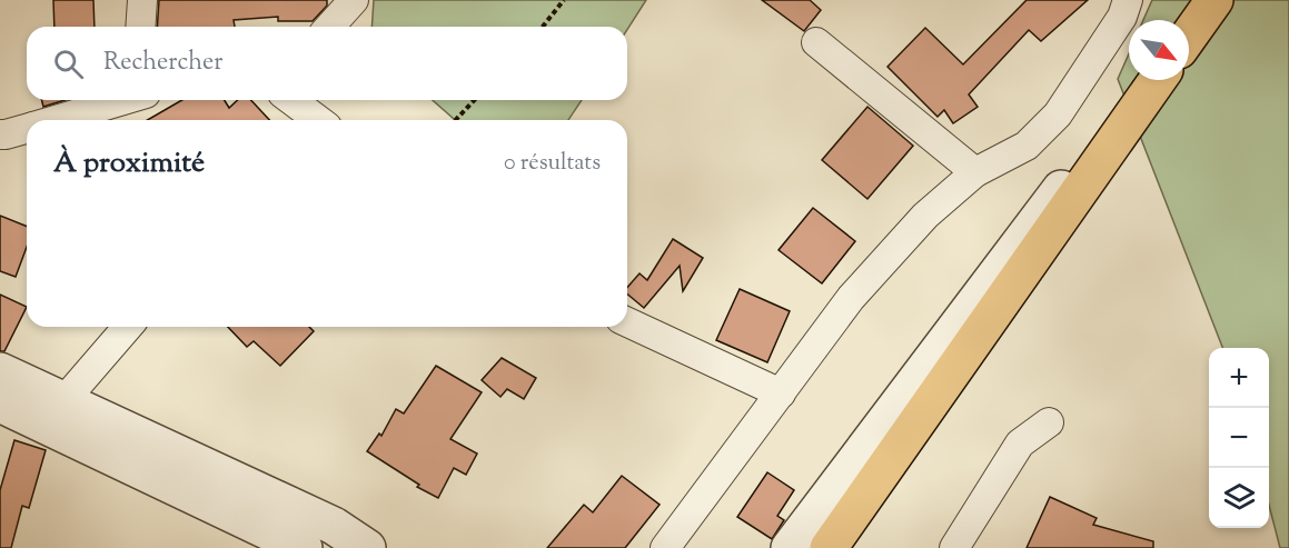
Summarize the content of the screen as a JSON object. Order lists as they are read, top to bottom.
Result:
{
  "north": "bottom right",
  "page": {
    "search": "Rechercher",
    "heading": ["À proximité", "0 résultats"],
    "map_buttons": ["+", "−"]
  }
}
